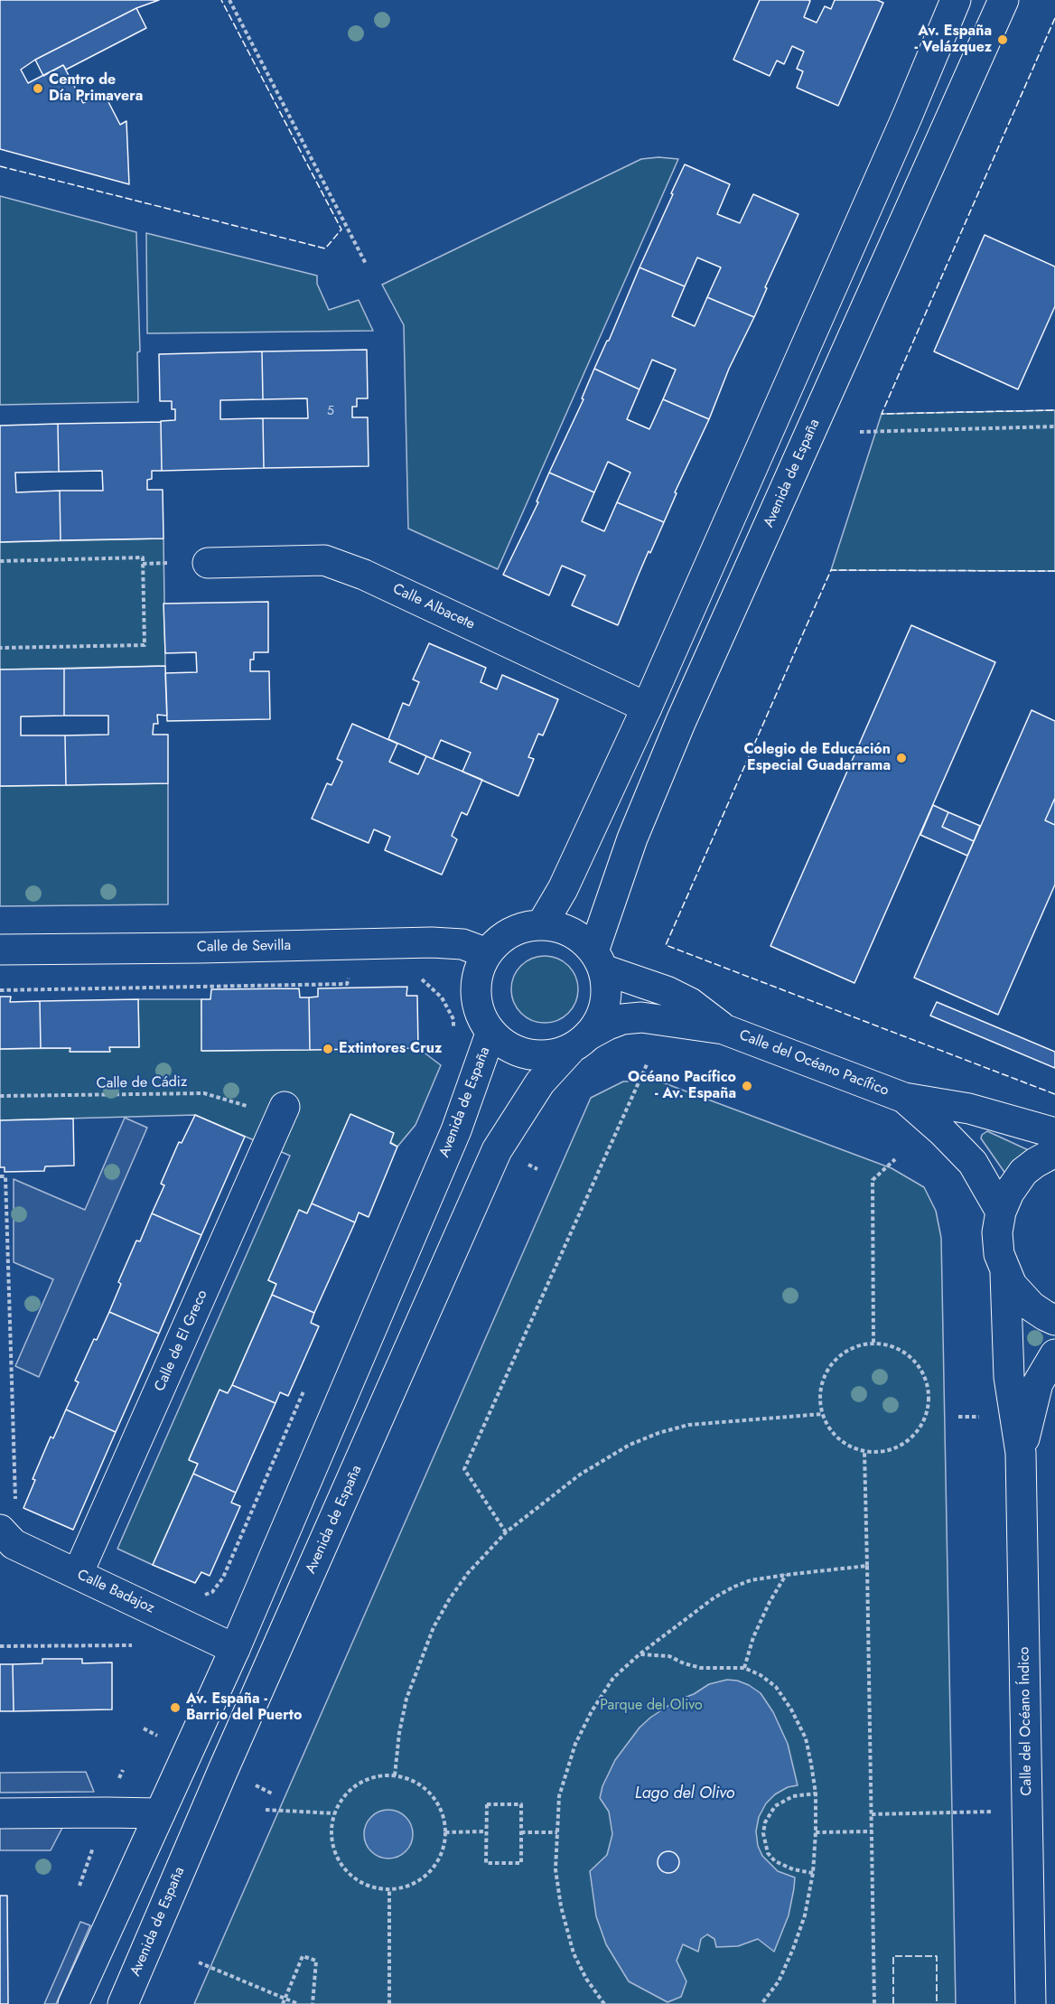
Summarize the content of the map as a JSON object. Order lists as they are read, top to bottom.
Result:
{
  "streets": {
    "main road": [
      "Avenida de España",
      "Calle Albacete",
      "Calle de Sevilla",
      "Calle del Océano Pacífico",
      "Calle de El Greco",
      "Calle Badajoz",
      "Calle del Océano Índico"
    ],
    "path": ["Calle de Cádiz"]
  },
  "crossings": [
    ["Avenida de España", "Calle de Sevilla"],
    ["Avenida de España", "Calle del Océano Pacífico"],
    ["Avenida de España", "Calle Badajoz"],
    ["Calle de Sevilla", "Calle del Océano Pacífico"],
    ["Calle de Cádiz", "Calle de El Greco"],
    ["Calle de El Greco", "Calle Badajoz"]
  ],
  "water": ["Lago del Olivo"],
  "parks": ["Parque del Olivo"],
  "places": [
    "Av. España - Velázquez",
    "Centro de Día Primavera",
    "Colegio de Educación Especial Guadarrama",
    "Extintores Cruz",
    "Océano Pacífico - Av. España",
    "Av. España - Barrio del Puerto"
  ],
  "house_numbers": ["5"]
}
